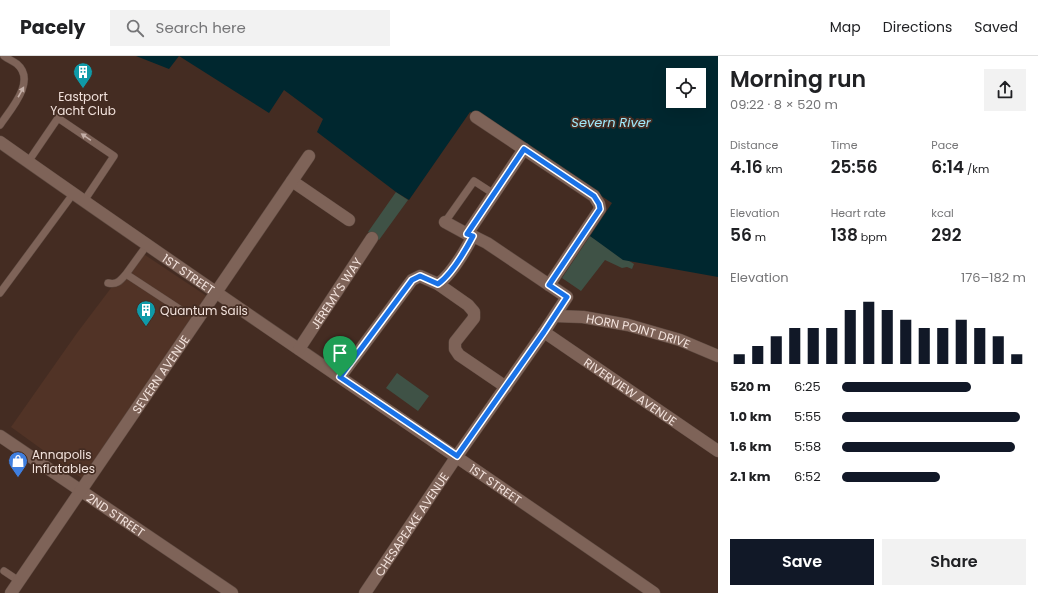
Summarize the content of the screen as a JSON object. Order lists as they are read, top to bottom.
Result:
{
  "streets": {
    "street": [
      "1ST STREET",
      "JEREMY'S WAY",
      "HORN POINT DRIVE",
      "SEVERN AVENUE",
      "RIVERVIEW AVENUE",
      "2ND STREET",
      "CHESAPEAKE AVENUE"
    ]
  },
  "crossings": [
    ["1ST STREET", "JEREMY'S WAY"],
    ["1ST STREET", "SEVERN AVENUE"],
    ["1ST STREET", "CHESAPEAKE AVENUE"],
    ["HORN POINT DRIVE", "CHESAPEAKE AVENUE"],
    ["SEVERN AVENUE", "2ND STREET"],
    ["RIVERVIEW AVENUE", "CHESAPEAKE AVENUE"]
  ],
  "water": ["Severn River"],
  "places": {
    "building": ["Eastport Yacht Club", "Quantum Sails"],
    "shop": ["Annapolis Inflatables"]
  },
  "page": {
    "header": "Pacely",
    "search": "Search here",
    "nav": ["Map", "Directions", "Saved"],
    "heading": ["Morning run", "09:22 · 8 × 520 m"],
    "stats": [
      ["Distance", "4.16 km"],
      ["Time", "25:56"],
      ["Pace", "6:14 /km"],
      ["Elevation", "56 m"],
      ["Heart rate", "138 bpm"],
      ["kcal", "292"]
    ],
    "chart": ["Elevation", "176–182 m"],
    "list": [
      {
        "name": "520 m",
        "note": "6:25"
      },
      {
        "name": "1.0 km",
        "note": "5:55"
      },
      {
        "name": "1.6 km",
        "note": "5:58"
      },
      {
        "name": "2.1 km",
        "note": "6:52"
      }
    ],
    "buttons": ["Save", "Share"]
  }
}
